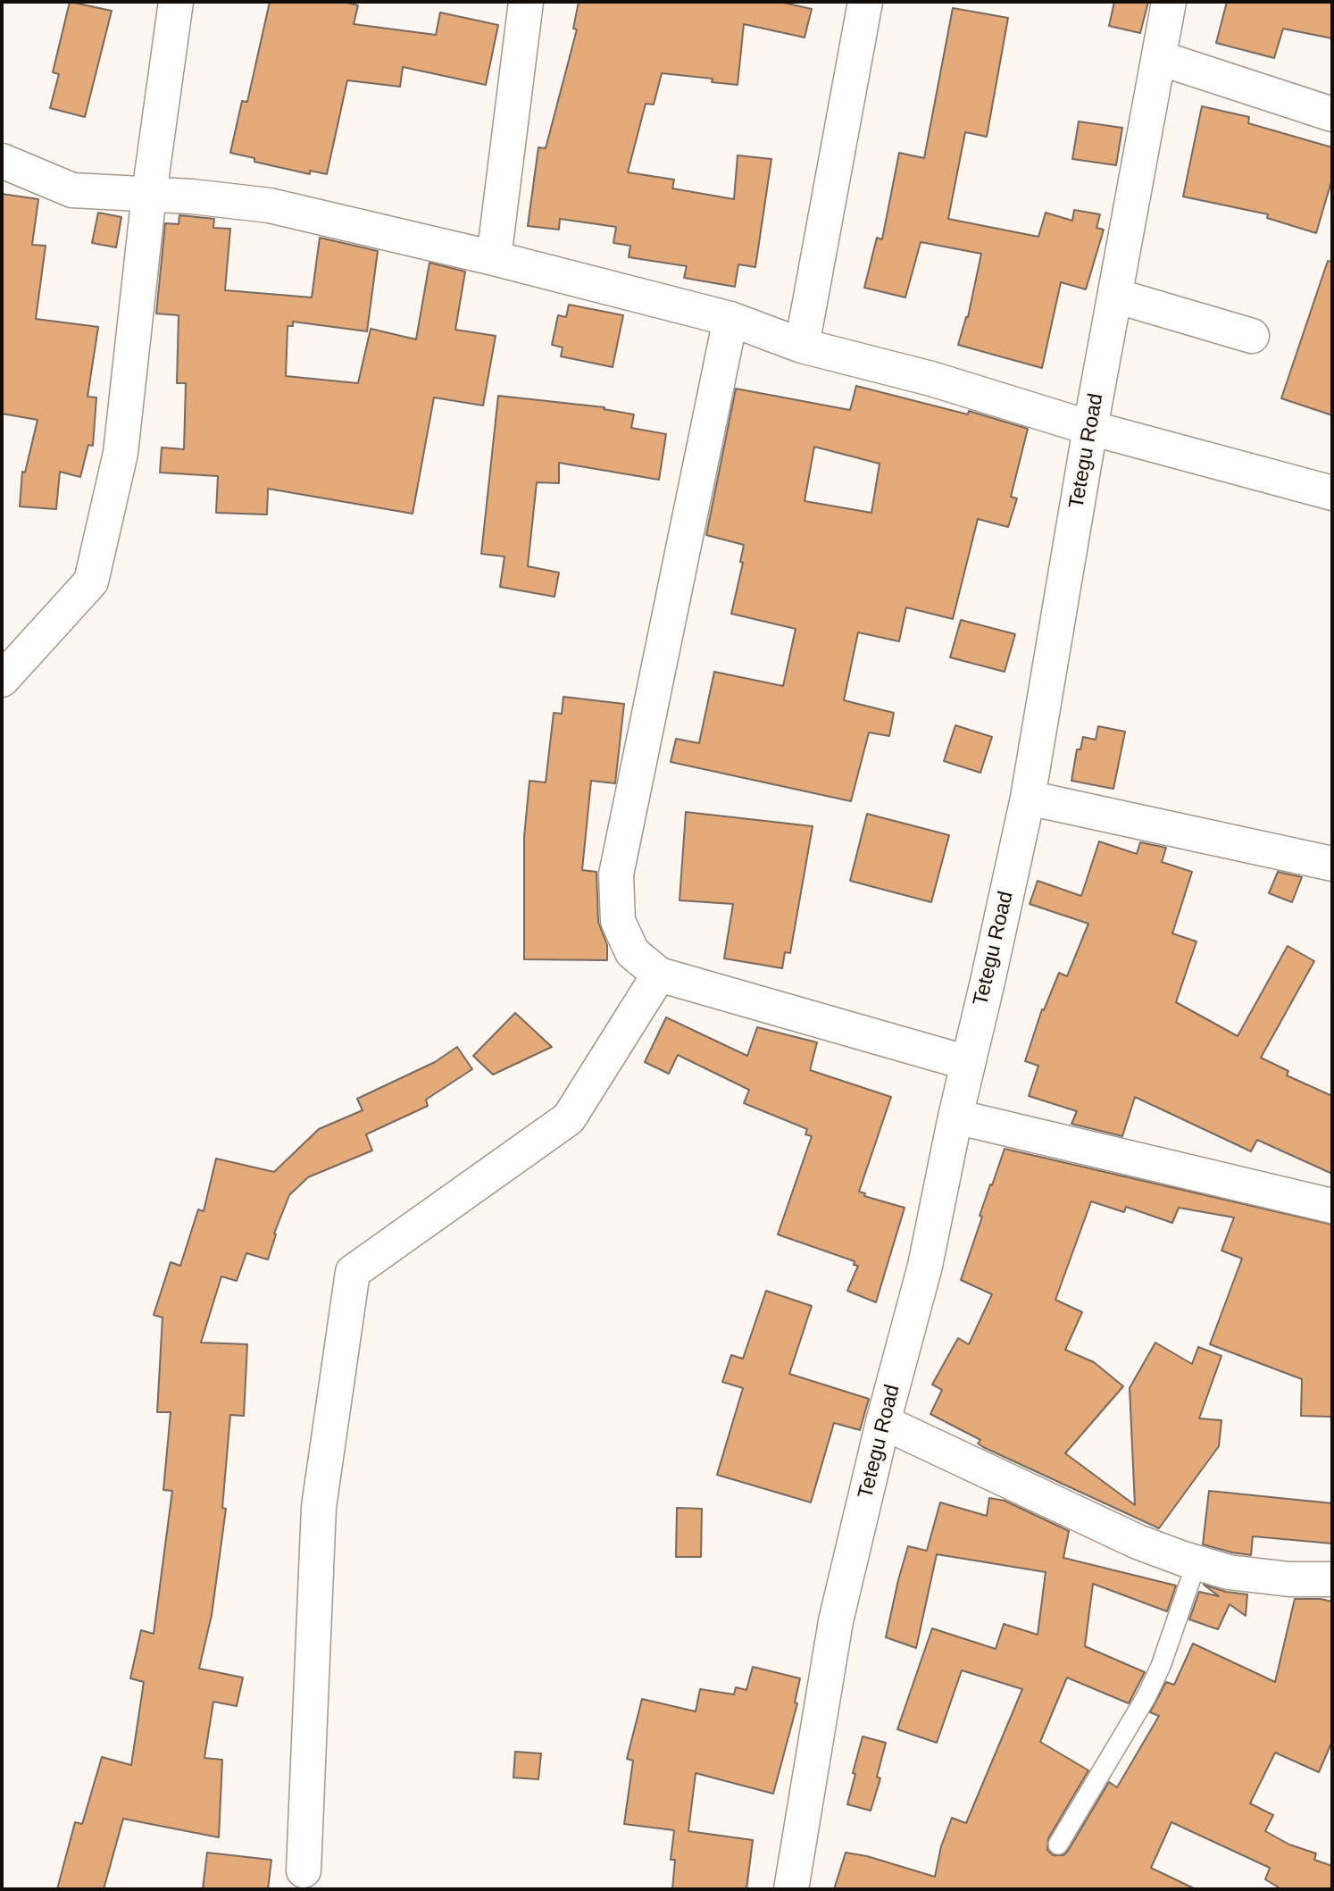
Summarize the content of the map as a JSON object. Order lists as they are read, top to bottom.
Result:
{
  "streets": {
    "street": ["Tetegu Road"]
  }
}
